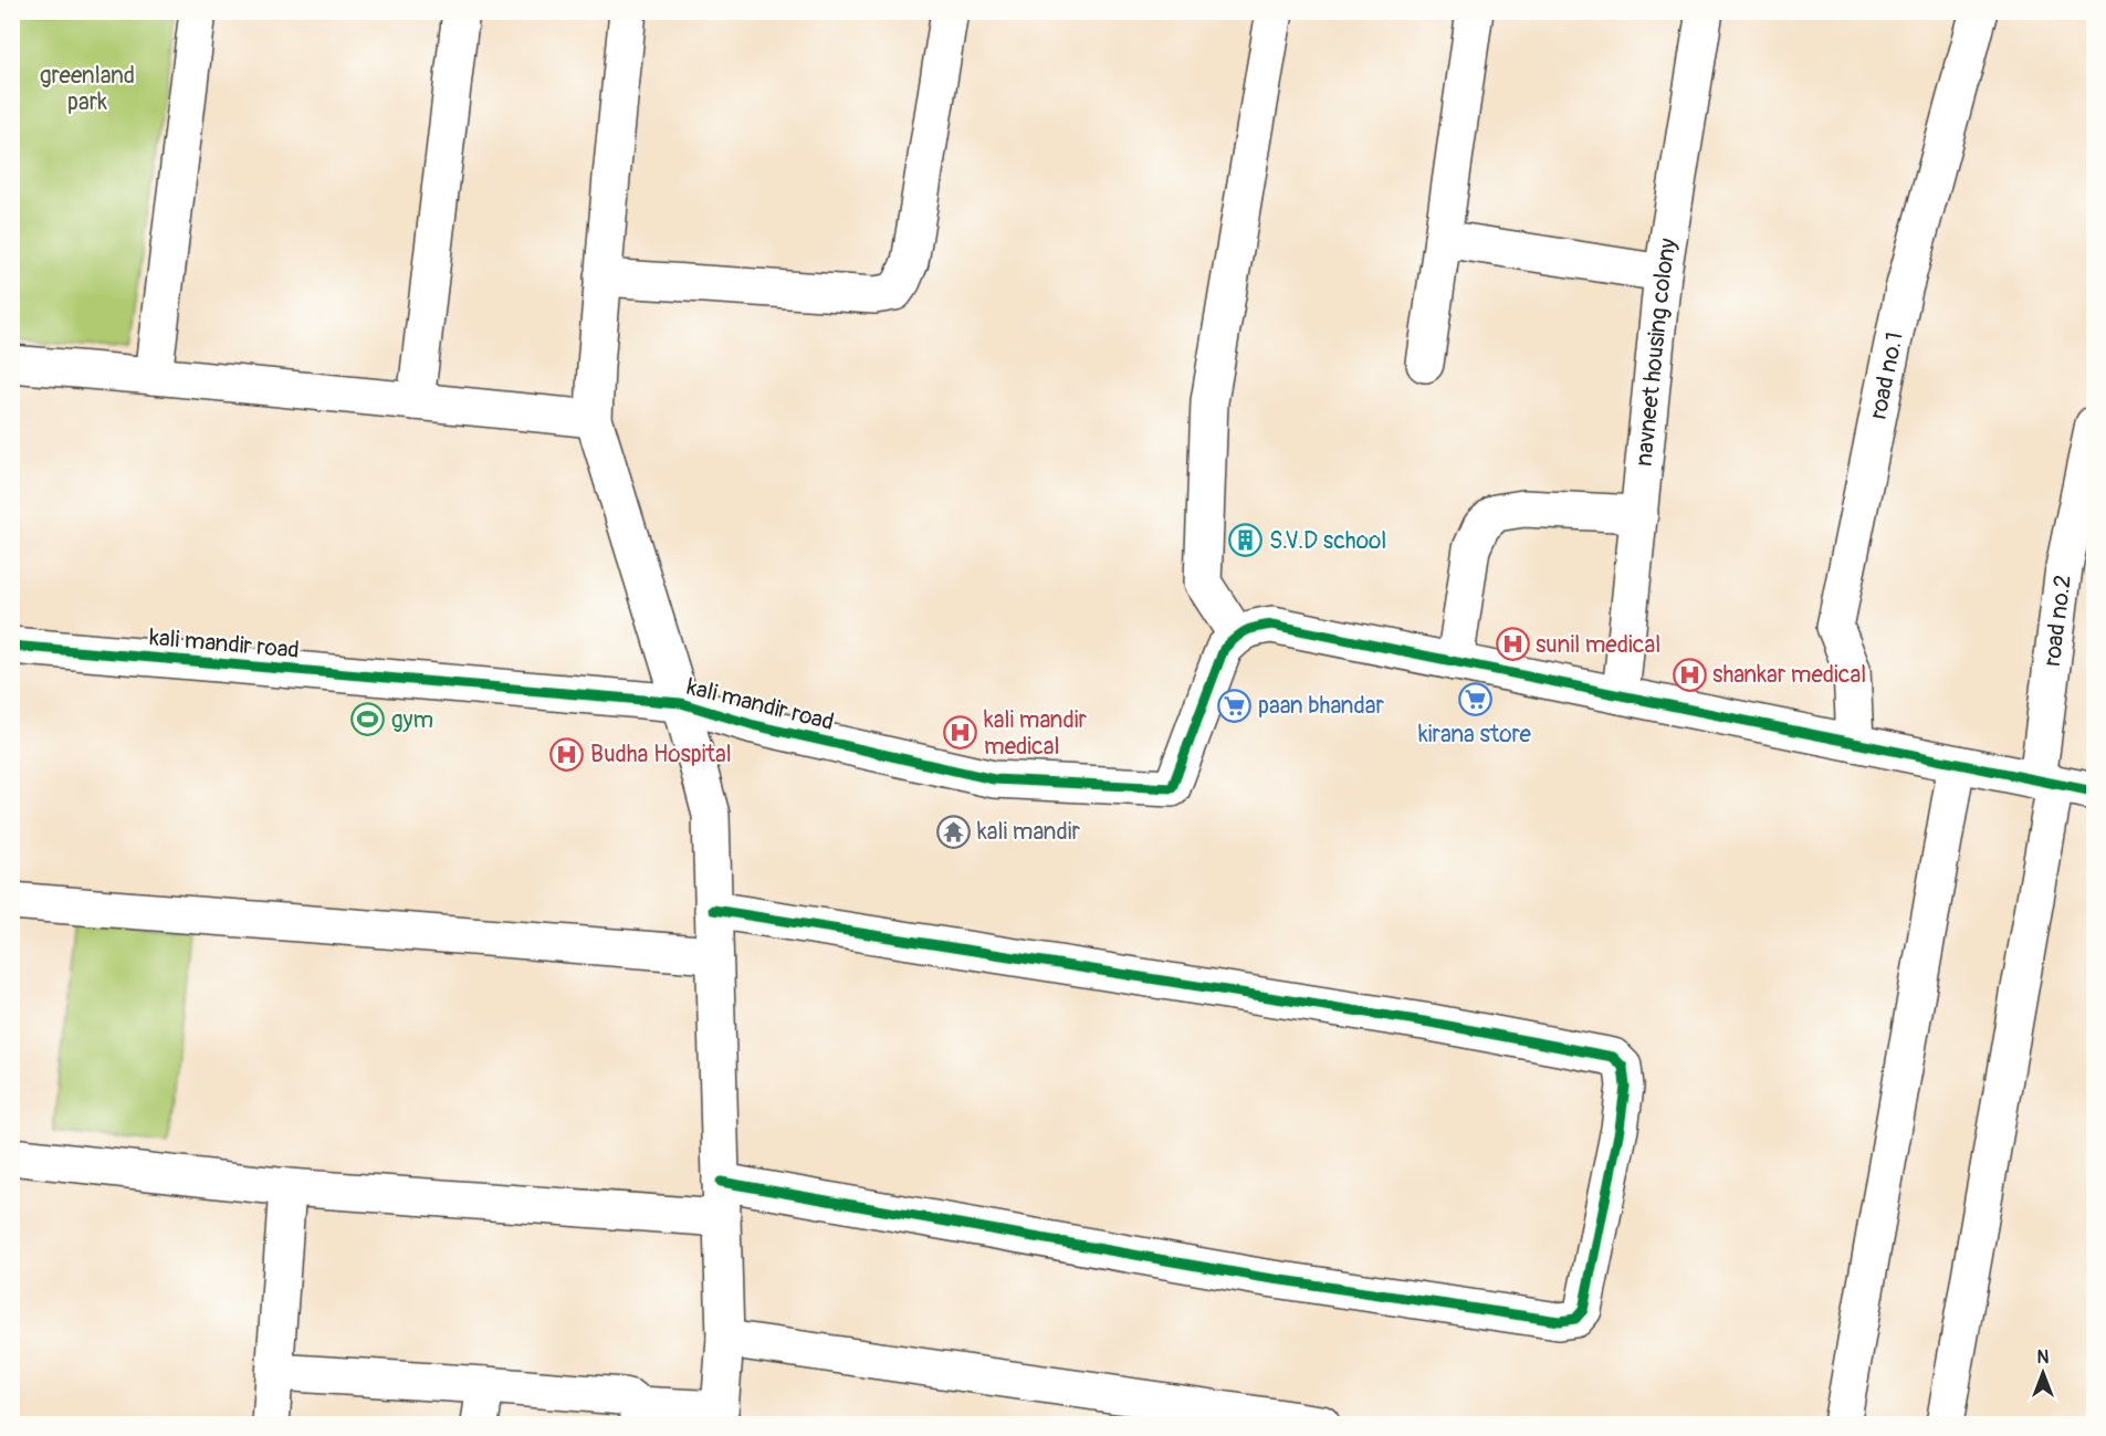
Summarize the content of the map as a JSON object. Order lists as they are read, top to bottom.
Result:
{
  "streets": {
    "street": [
      "navneet housing colony",
      "road no.1",
      "road no.2",
      "kali mandir road"
    ]
  },
  "parks": ["greenland park"],
  "places": {
    "building": ["S.V.D school"],
    "hospital": [
      "sunil medical",
      "shankar medical",
      "kali mandir medical",
      "Budha Hospital"
    ],
    "supermarket": ["kirana store", "paan bhandar"],
    "sports": ["gym"],
    "temple": ["kali mandir"]
  },
  "north": "top"
}
